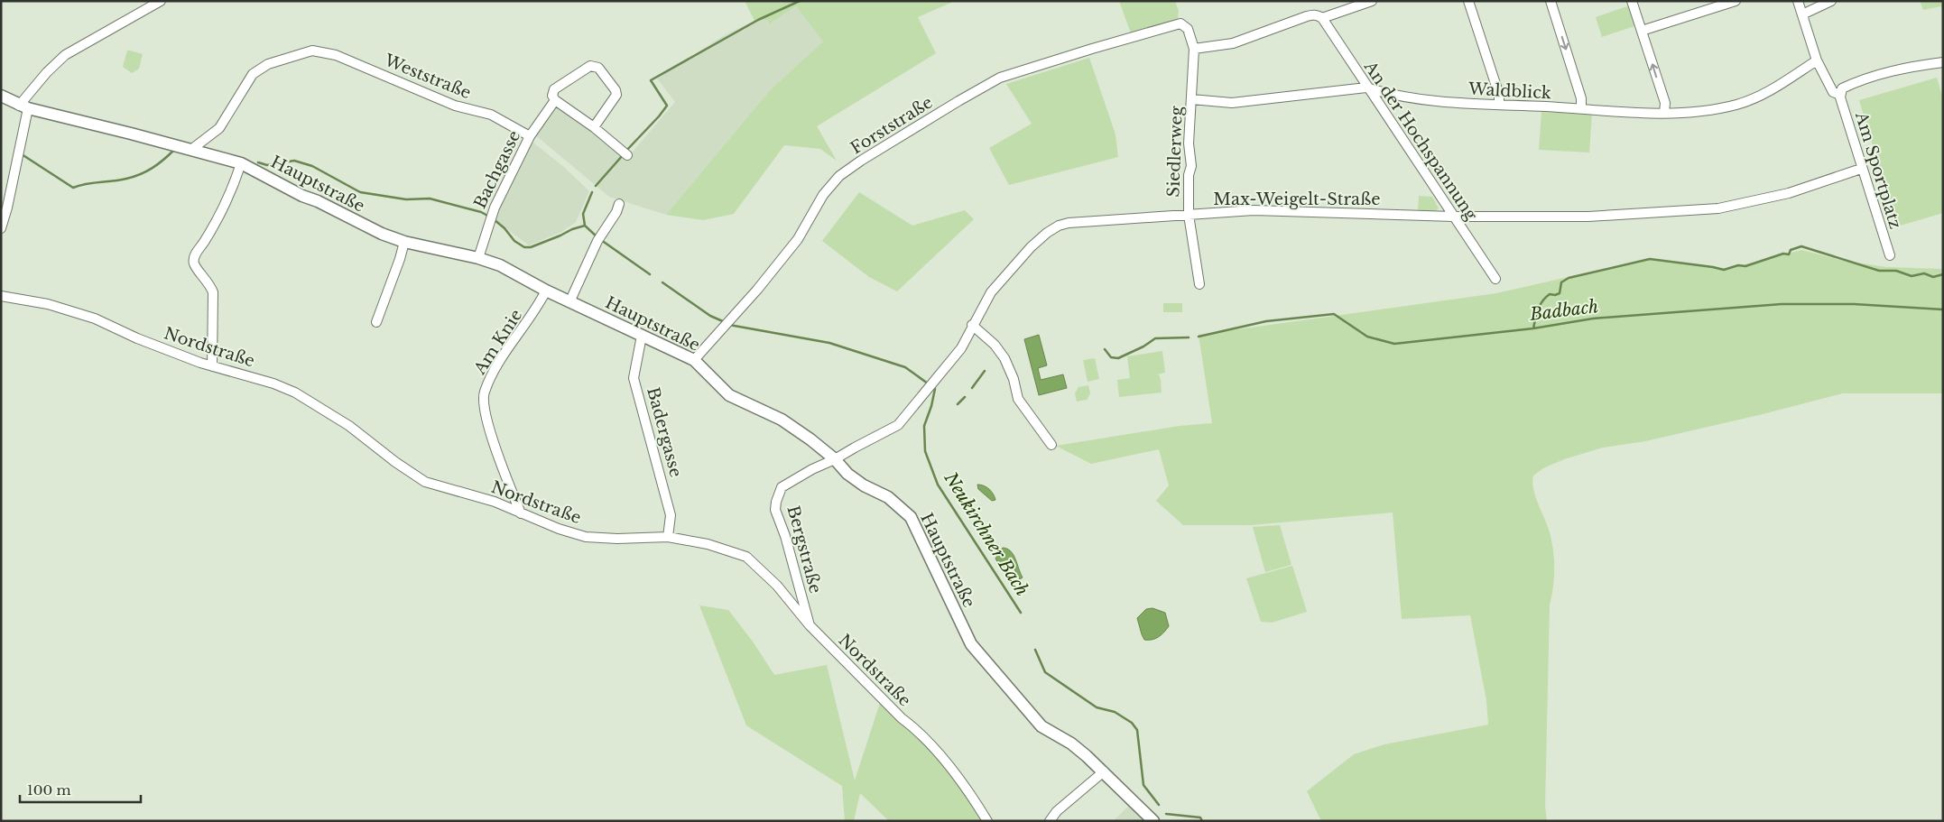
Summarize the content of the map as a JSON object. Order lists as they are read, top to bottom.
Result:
{
  "streets": {
    "street": [
      "Weststraße",
      "Waldblick",
      "Forststraße",
      "An der Hochspannung",
      "Siedlerweg",
      "Bachgasse",
      "Am Sportplatz",
      "Hauptstraße",
      "Max-Weigelt-Straße",
      "Am Knie",
      "Nordstraße",
      "Badergasse",
      "Bergstraße"
    ]
  },
  "crossings": [
    ["Weststraße", "Bachgasse"],
    ["Weststraße", "Hauptstraße"],
    ["Waldblick", "An der Hochspannung"],
    ["Waldblick", "Siedlerweg"],
    ["Waldblick", "Am Sportplatz"],
    ["Forststraße", "Siedlerweg"],
    ["Forststraße", "Hauptstraße"],
    ["An der Hochspannung", "Max-Weigelt-Straße"],
    ["Siedlerweg", "Max-Weigelt-Straße"],
    ["Bachgasse", "Hauptstraße"],
    ["Am Sportplatz", "Max-Weigelt-Straße"],
    ["Hauptstraße", "Max-Weigelt-Straße"],
    ["Hauptstraße", "Am Knie"],
    ["Hauptstraße", "Badergasse"],
    ["Hauptstraße", "Bergstraße"],
    ["Max-Weigelt-Straße", "Bergstraße"],
    ["Am Knie", "Nordstraße"],
    ["Nordstraße", "Badergasse"],
    ["Nordstraße", "Bergstraße"]
  ],
  "water": ["Badbach", "Neukirchner Bach"],
  "scale_bar": "100 m"
}
